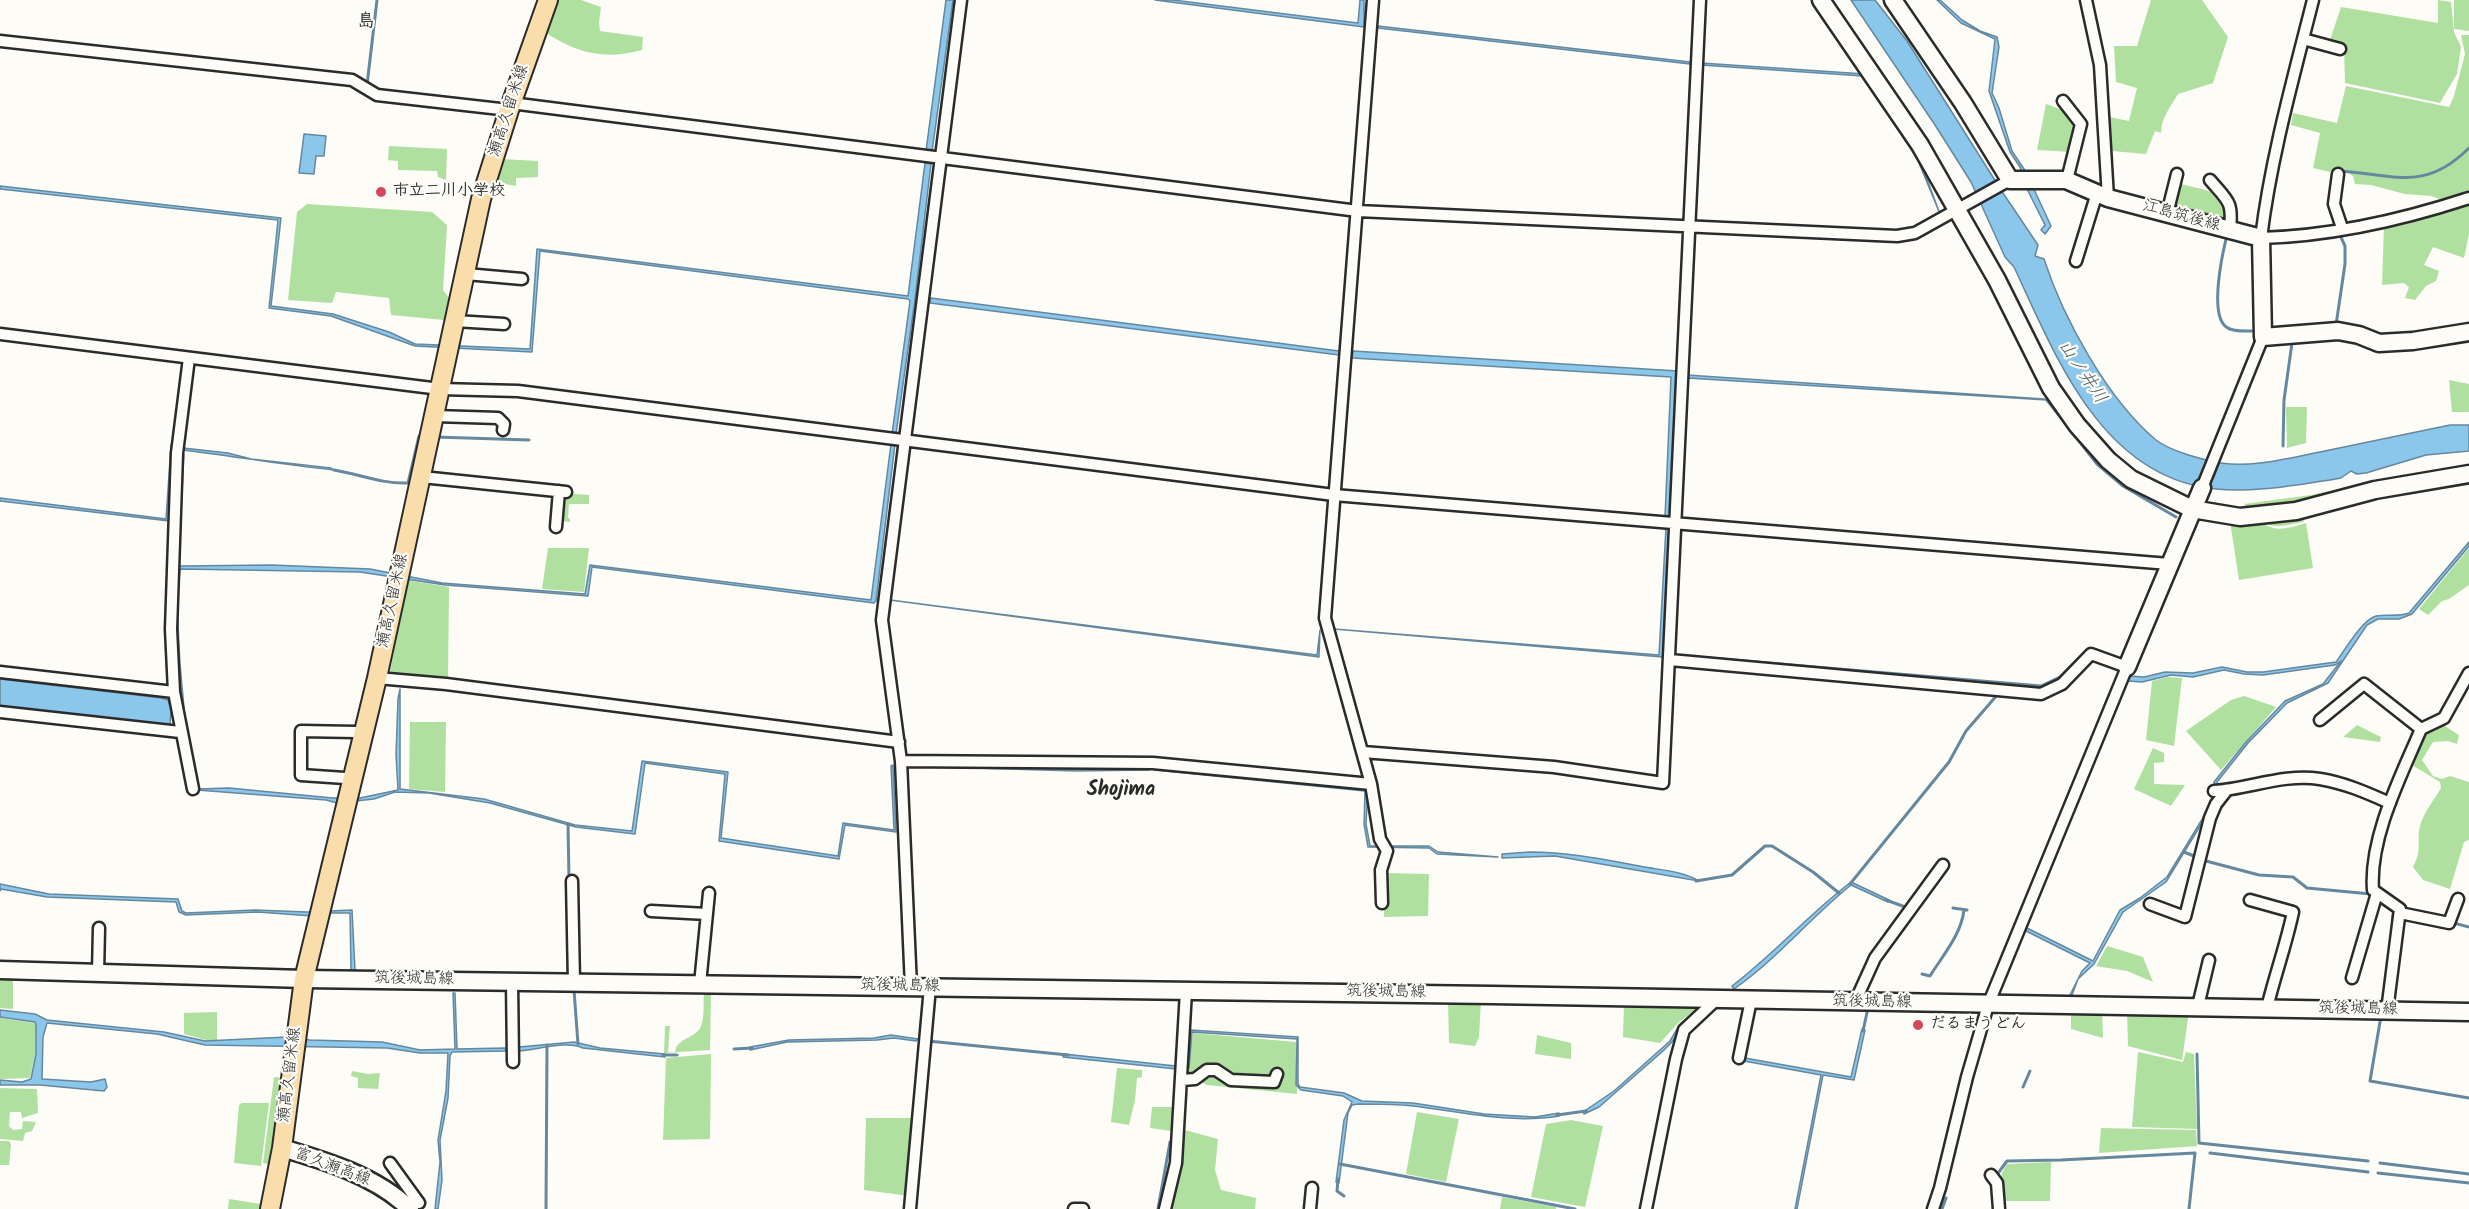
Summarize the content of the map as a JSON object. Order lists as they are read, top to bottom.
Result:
{
  "streets": {
    "main road": [
      "瀬高久留米線",
      "江島筑後線",
      "筑後城島線",
      "富久瀬高線"
    ]
  },
  "crossings": [
    ["瀬高久留米線", "筑後城島線"],
    ["瀬高久留米線", "富久瀬高線"]
  ],
  "districts": ["島", "Shojima"],
  "water": ["山ノ井川"],
  "places": ["市立二川小学校", "だるまうどん"]
}
